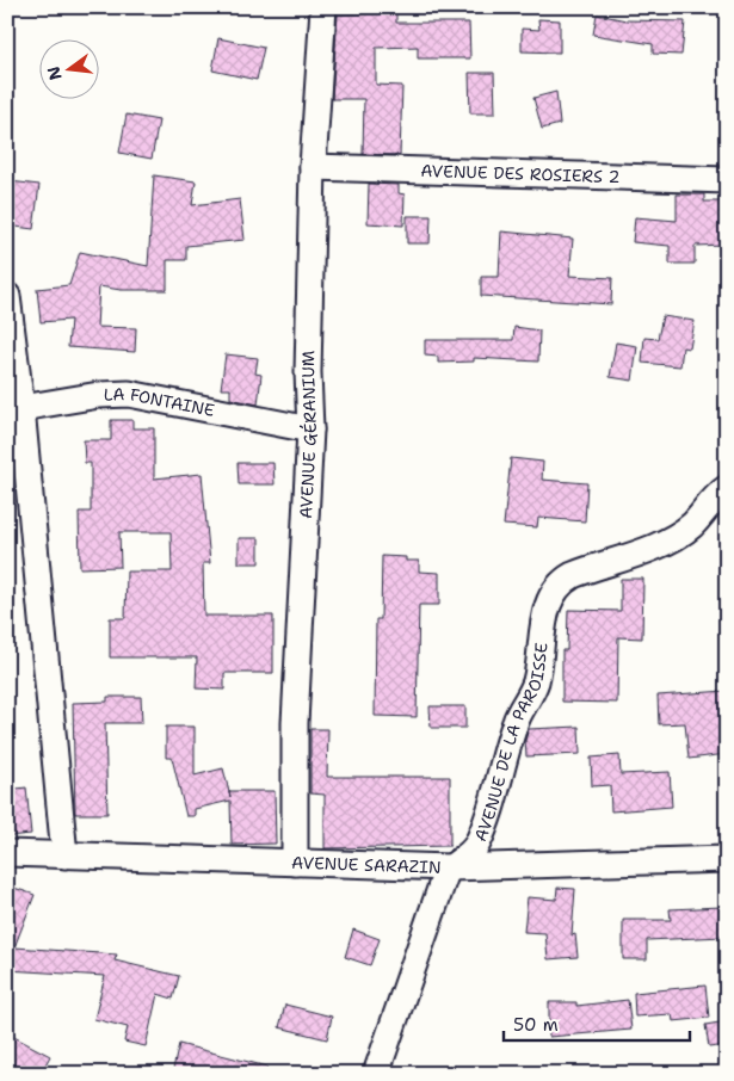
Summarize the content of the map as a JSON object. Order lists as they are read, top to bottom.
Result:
{
  "streets": {
    "street": [
      "AVENUE DES ROSIERS 2",
      "LA FONTAINE",
      "AVENUE GÉRANIUM",
      "AVENUE DE LA PAROISSE",
      "AVENUE SARAZIN"
    ]
  },
  "crossings": [
    ["AVENUE DES ROSIERS 2", "AVENUE GÉRANIUM"],
    ["LA FONTAINE", "AVENUE GÉRANIUM"],
    ["AVENUE GÉRANIUM", "AVENUE SARAZIN"],
    ["AVENUE DE LA PAROISSE", "AVENUE SARAZIN"]
  ],
  "scale_bar": "50 m",
  "north": "left"
}
